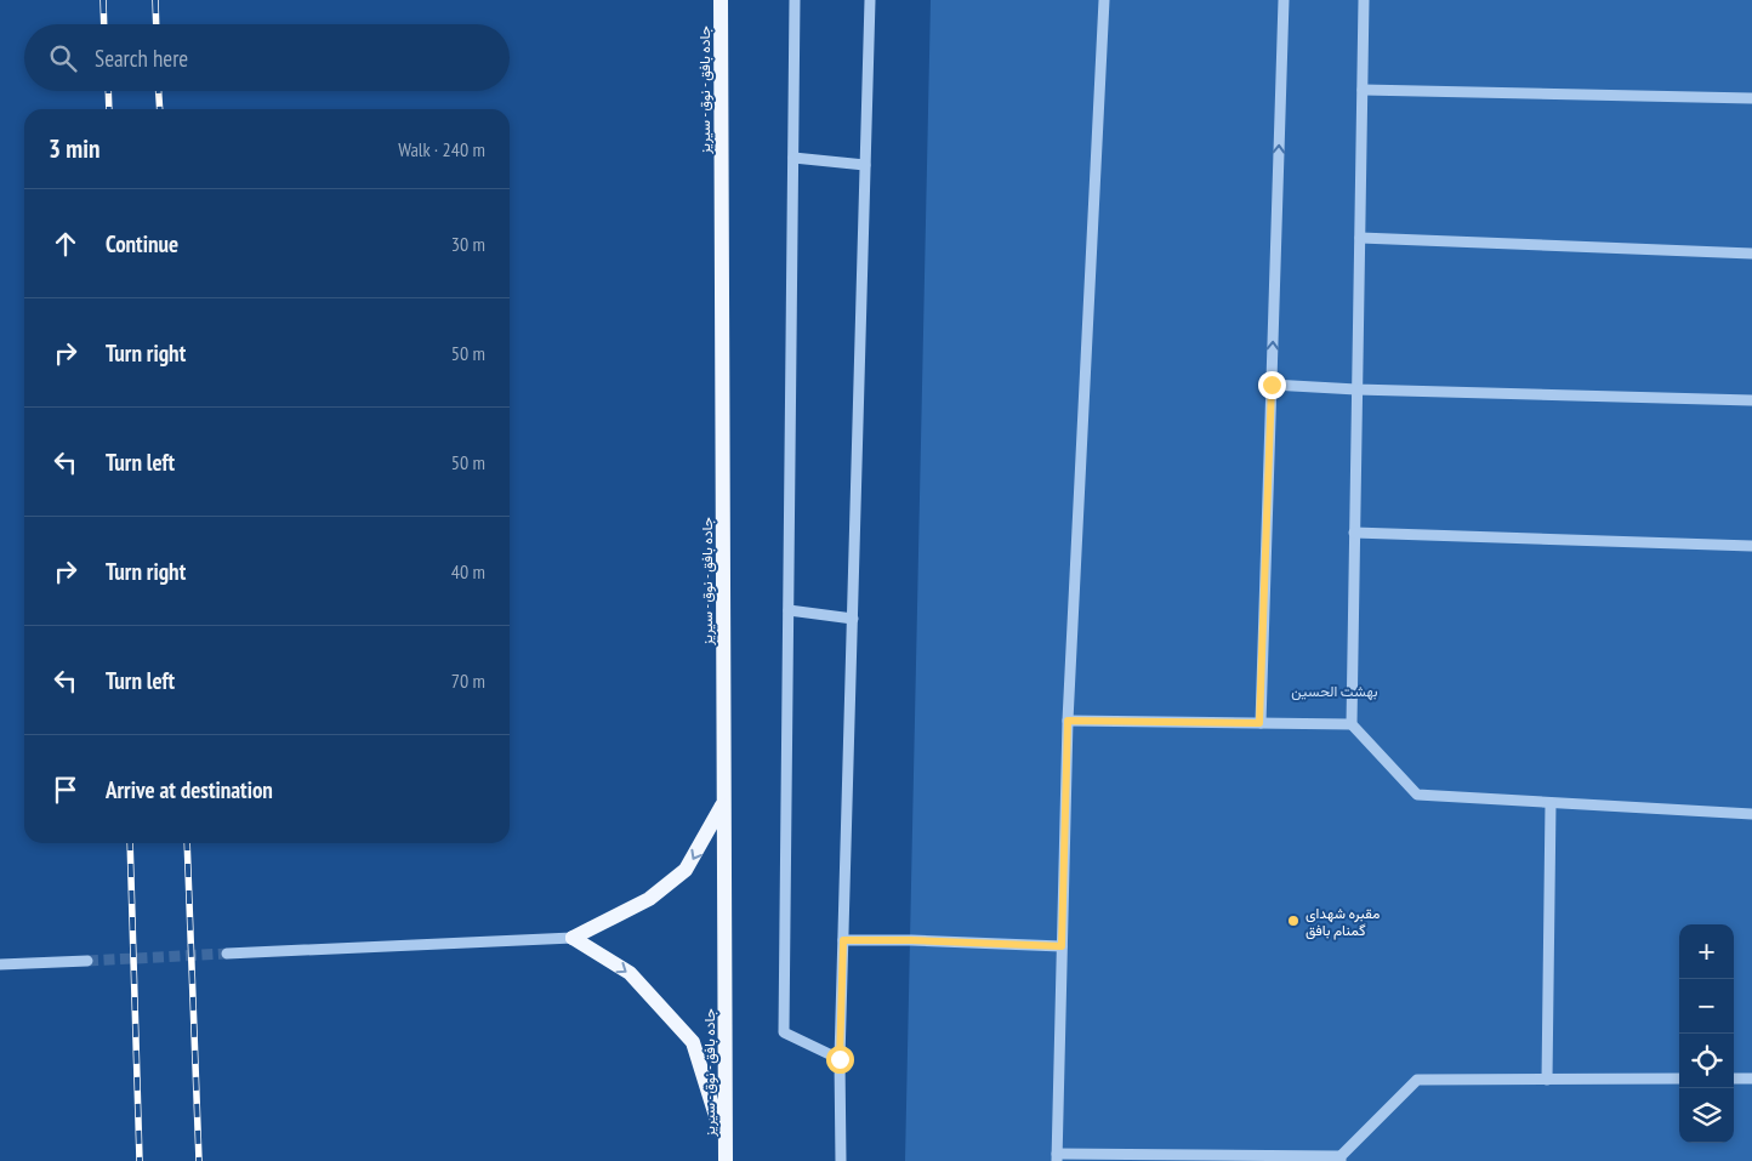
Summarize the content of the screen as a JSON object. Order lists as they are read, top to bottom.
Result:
{
  "streets": {
    "main road": ["جاده بافق - نوق - سیریز"]
  },
  "parks": ["بهشت الحسین"],
  "places": ["مقبره شهدای گمنام بافق"],
  "page": {
    "search": "Search here",
    "heading": ["3 min", "Walk · 240 m"],
    "list": [
      ["Continue", "30 m"],
      ["Turn right", "50 m"],
      ["Turn left", "50 m"],
      ["Turn right", "40 m"],
      ["Turn left", "70 m"],
      "Arrive at destination"
    ],
    "map_buttons": ["+", "−"]
  }
}
